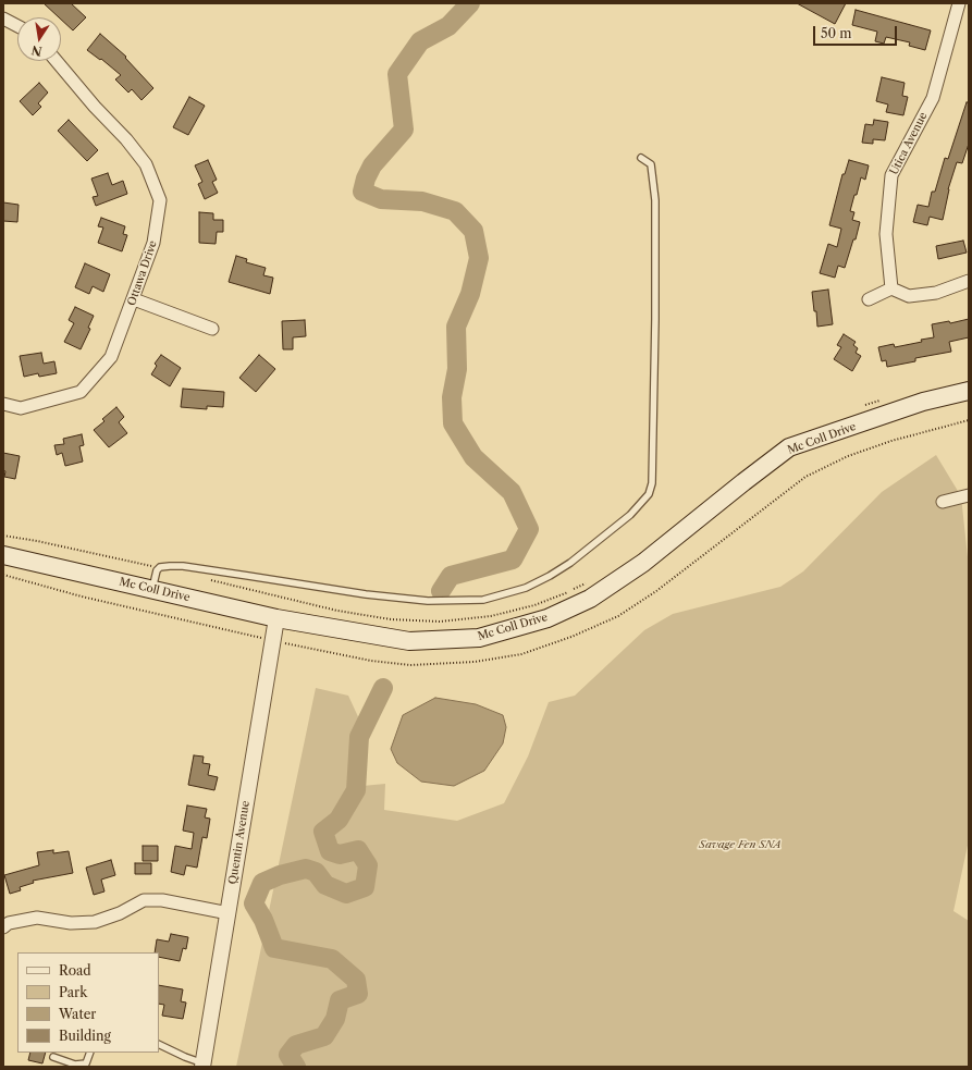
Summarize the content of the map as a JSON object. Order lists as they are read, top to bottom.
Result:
{
  "streets": {
    "main road": ["Mc Coll Drive"],
    "street": ["Utica Avenue", "Ottawa Drive", "Quentin Avenue"]
  },
  "crossings": [
    ["Mc Coll Drive", "Quentin Avenue"]
  ],
  "parks": ["Savage Fen SNA"],
  "legend": [
    "Road",
    "Park",
    "Water",
    "Building"
  ],
  "scale_bar": "50 m",
  "north": "bottom"
}
